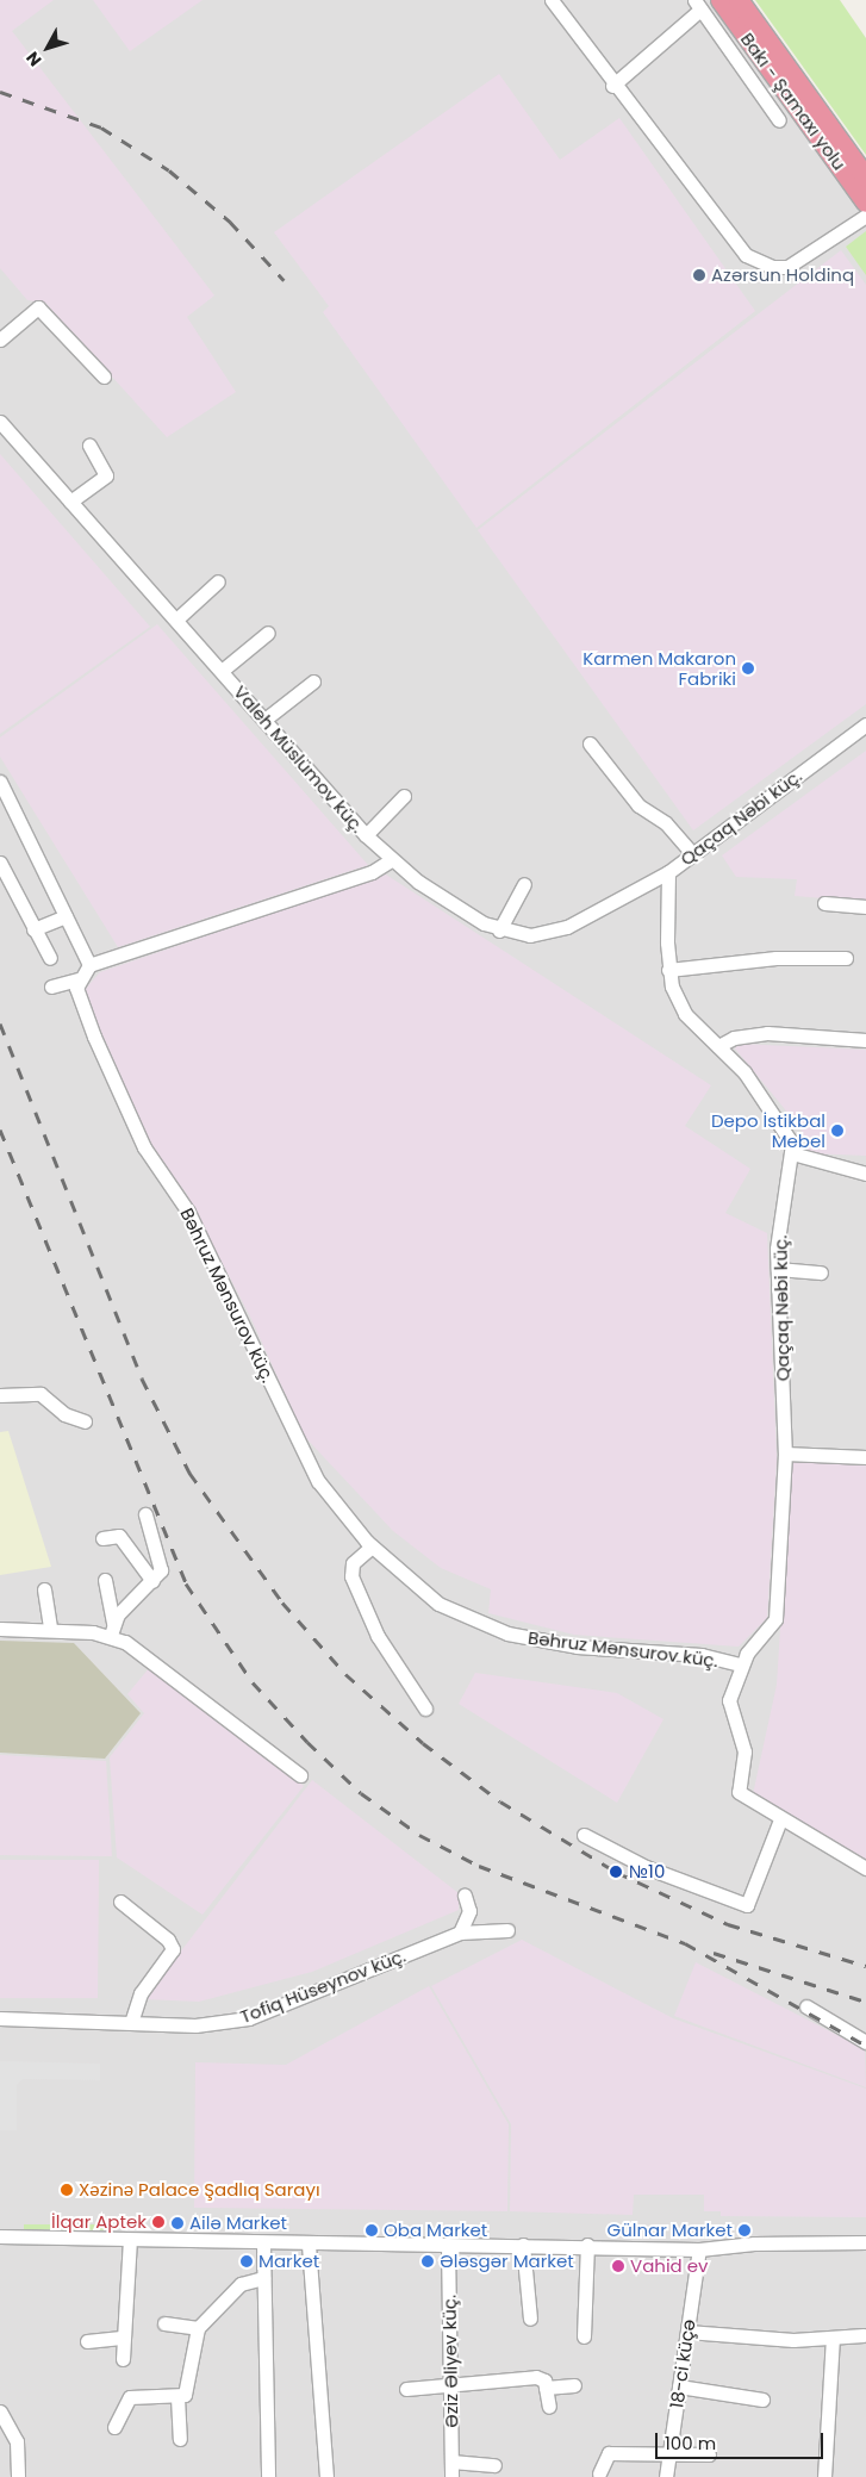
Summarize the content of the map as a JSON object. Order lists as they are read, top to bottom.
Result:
{
  "streets": {
    "highway": ["Bakı - Şamaxı yolu"],
    "street": [
      "Valeh Müslümov küç.",
      "Qaçaq Nəbi küç.",
      "Bəhruz Mənsurov küç.",
      "Tofiq Hüseynov küç.",
      "Əziz Əliyev küç.",
      "18-ci küçə"
    ]
  },
  "crossings": [
    ["Valeh Müslümov küç.", "Qaçaq Nəbi küç."],
    ["Qaçaq Nəbi küç.", "Bəhruz Mənsurov küç."]
  ],
  "places": [
    "Azərsun Holdinq",
    "Karmen Makaron Fabriki",
    "Depo İstikbal Mebel",
    "№10",
    "Xәzinә Palace Şadlıq Sarayı",
    "İlqar Aptek",
    "Ailə Market",
    "Oba Market",
    "Gülnar Market",
    "Market",
    "Ələsgər Market",
    "Vahid ev"
  ],
  "scale_bar": "100 m",
  "north": "bottom left"
}
